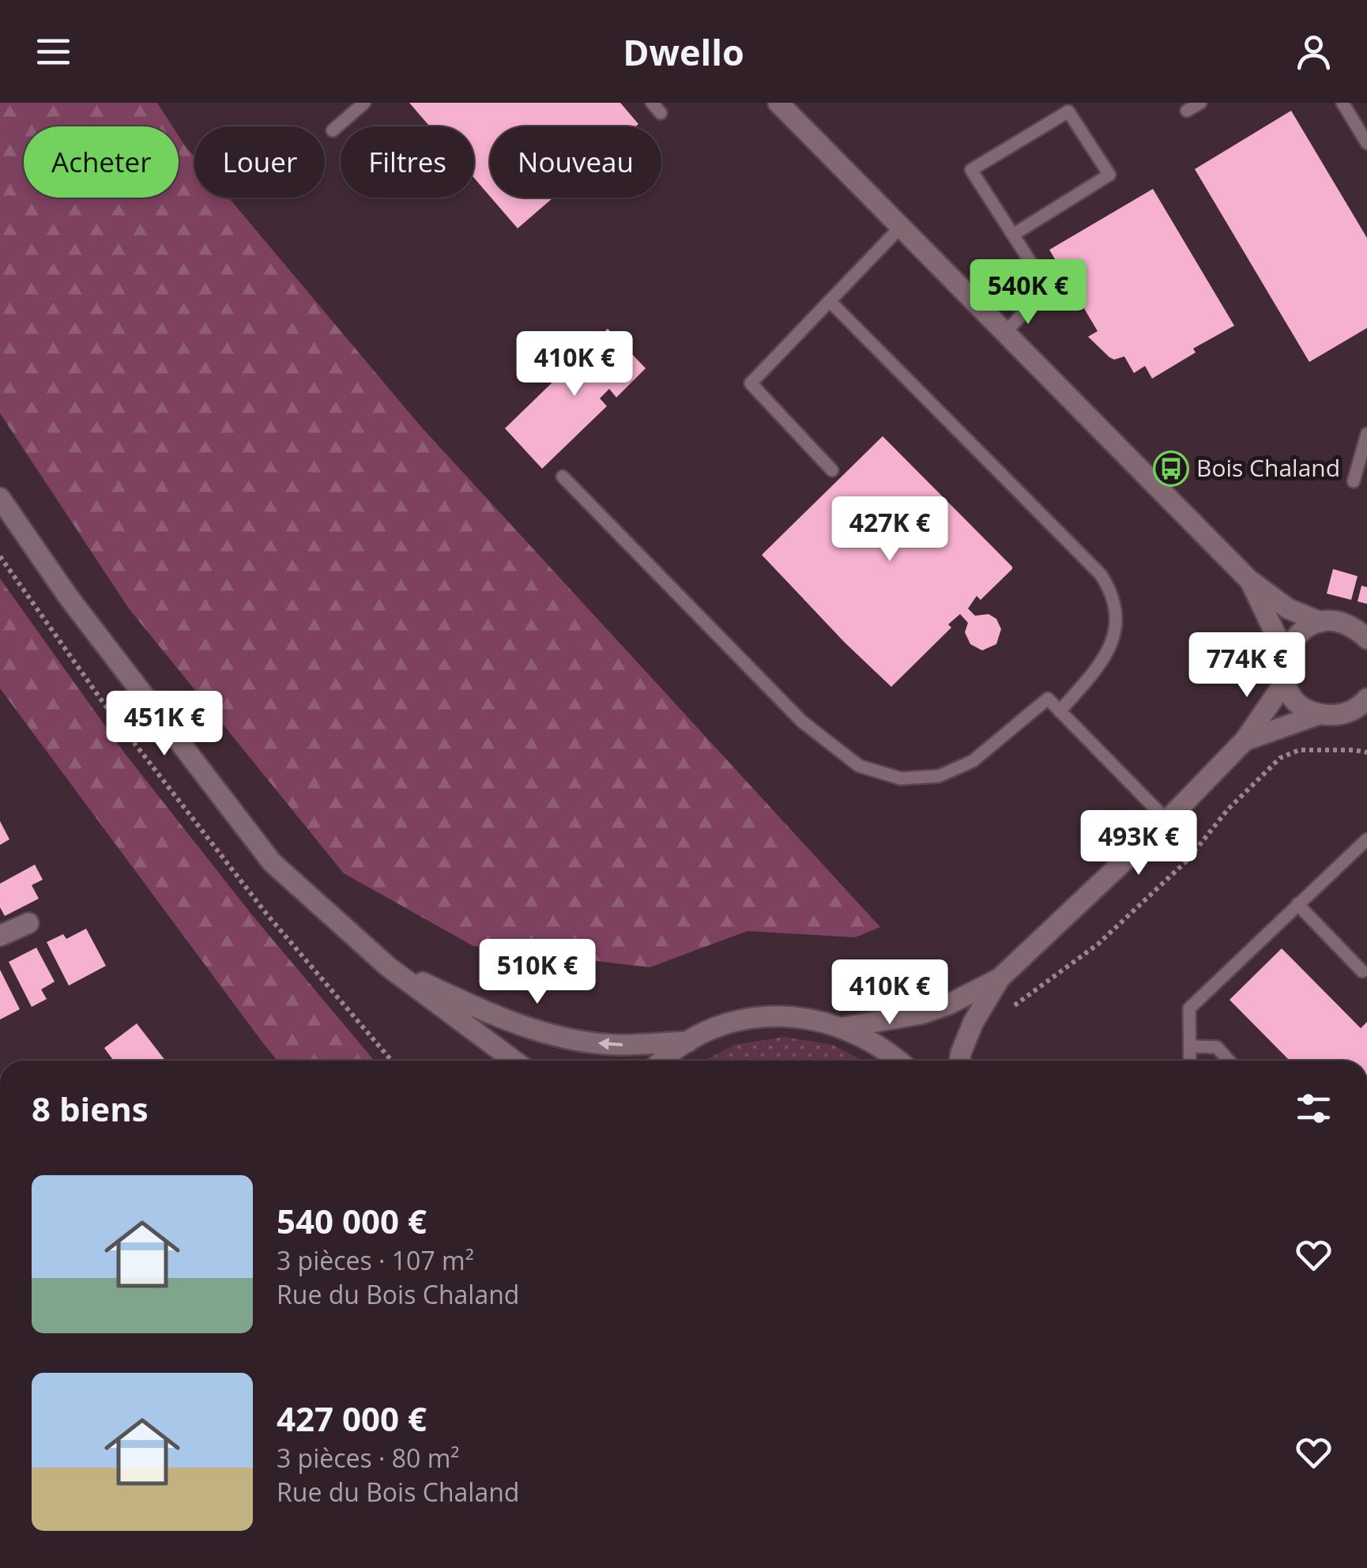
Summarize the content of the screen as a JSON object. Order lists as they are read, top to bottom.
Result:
{
  "places": {
    "bus stop": ["Bois Chaland"]
  },
  "page": {
    "header": "Dwello",
    "chip": [
      "Acheter",
      "Louer",
      "Filtres",
      "Nouveau"
    ],
    "price": [
      "540K €",
      "410K €",
      "427K €",
      "774K €",
      "451K €",
      "493K €",
      "510K €",
      "410K €"
    ],
    "heading": "8 biens",
    "list": [
      {
        "name": "540 000 €",
        "note": "3 pièces · 107 m² · Rue du Bois Chaland"
      },
      {
        "name": "427 000 €",
        "note": "3 pièces · 80 m² · Rue du Bois Chaland"
      }
    ]
  }
}
